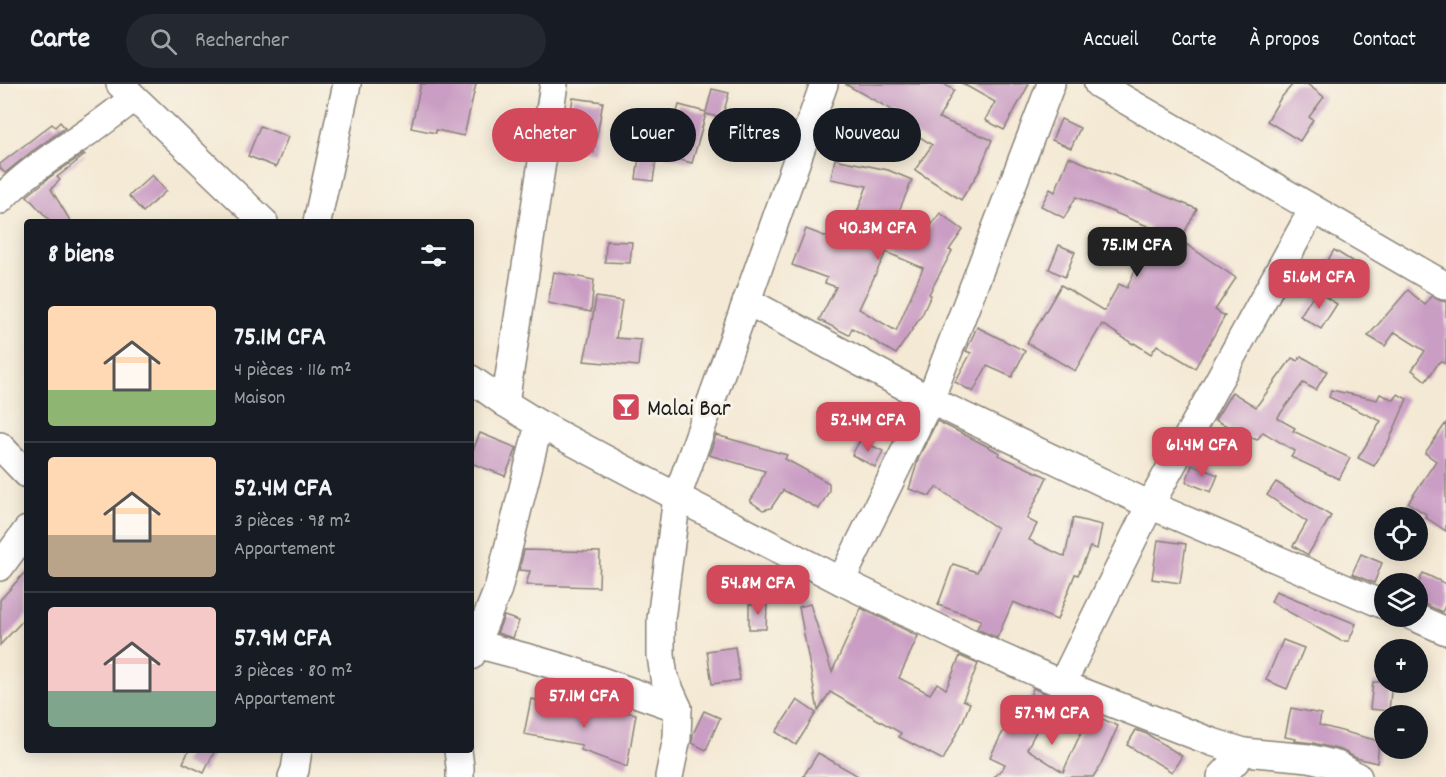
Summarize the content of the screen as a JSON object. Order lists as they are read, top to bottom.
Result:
{
  "places": {
    "bar": ["Malai Bar"]
  },
  "page": {
    "header": "Carte",
    "search": "Rechercher",
    "nav": [
      "Accueil",
      "Carte",
      "À propos",
      "Contact"
    ],
    "chip": [
      "Acheter",
      "Louer",
      "Filtres",
      "Nouveau"
    ],
    "price": [
      "40.3M CFA",
      "75.1M CFA",
      "51.6M CFA",
      "52.4M CFA",
      "61.4M CFA",
      "54.8M CFA",
      "57.1M CFA",
      "57.9M CFA"
    ],
    "heading": "8 biens",
    "list": [
      {
        "name": "75.1M CFA",
        "note": "4 pièces · 116 m² · Maison"
      },
      {
        "name": "52.4M CFA",
        "note": "3 pièces · 98 m² · Appartement"
      },
      {
        "name": "57.9M CFA",
        "note": "3 pièces · 80 m² · Appartement"
      }
    ],
    "map_buttons": ["+", "−"]
  }
}
